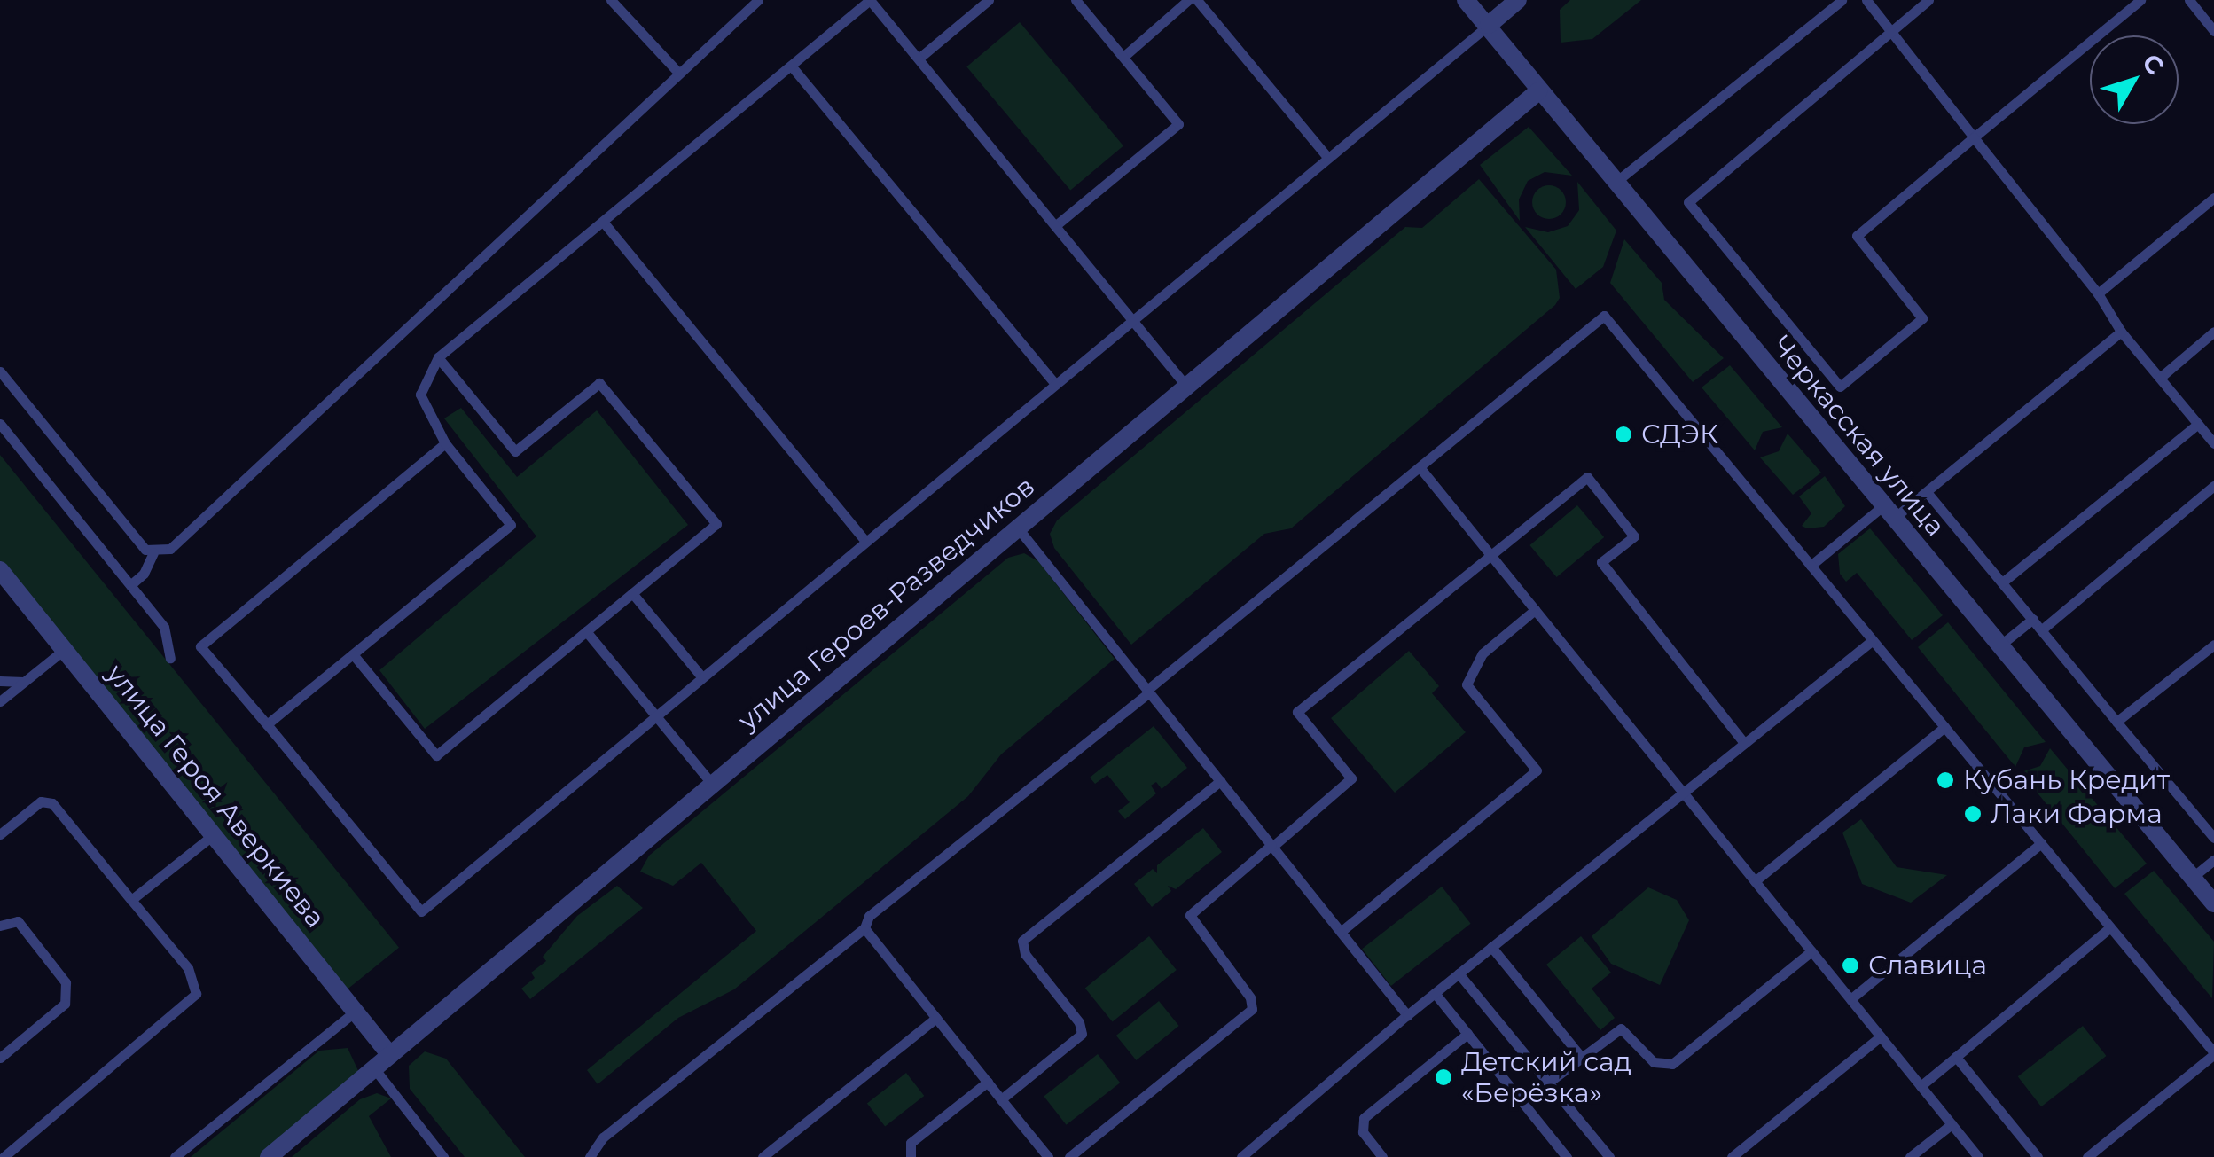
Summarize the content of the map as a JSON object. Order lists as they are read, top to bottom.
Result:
{
  "streets": {
    "street": ["Черкасская улица", "улица Героев-Разведчиков", "улица Героя Аверкиева"]
  },
  "crossings": [
    ["Черкасская улица", "улица Героев-Разведчиков"],
    ["улица Героев-Разведчиков", "улица Героя Аверкиева"]
  ],
  "places": [
    "СДЭК",
    "Кубань Кредит",
    "Лаки Фарма",
    "Славица",
    "Детский сад «Берёзка»"
  ],
  "north": "top right"
}
